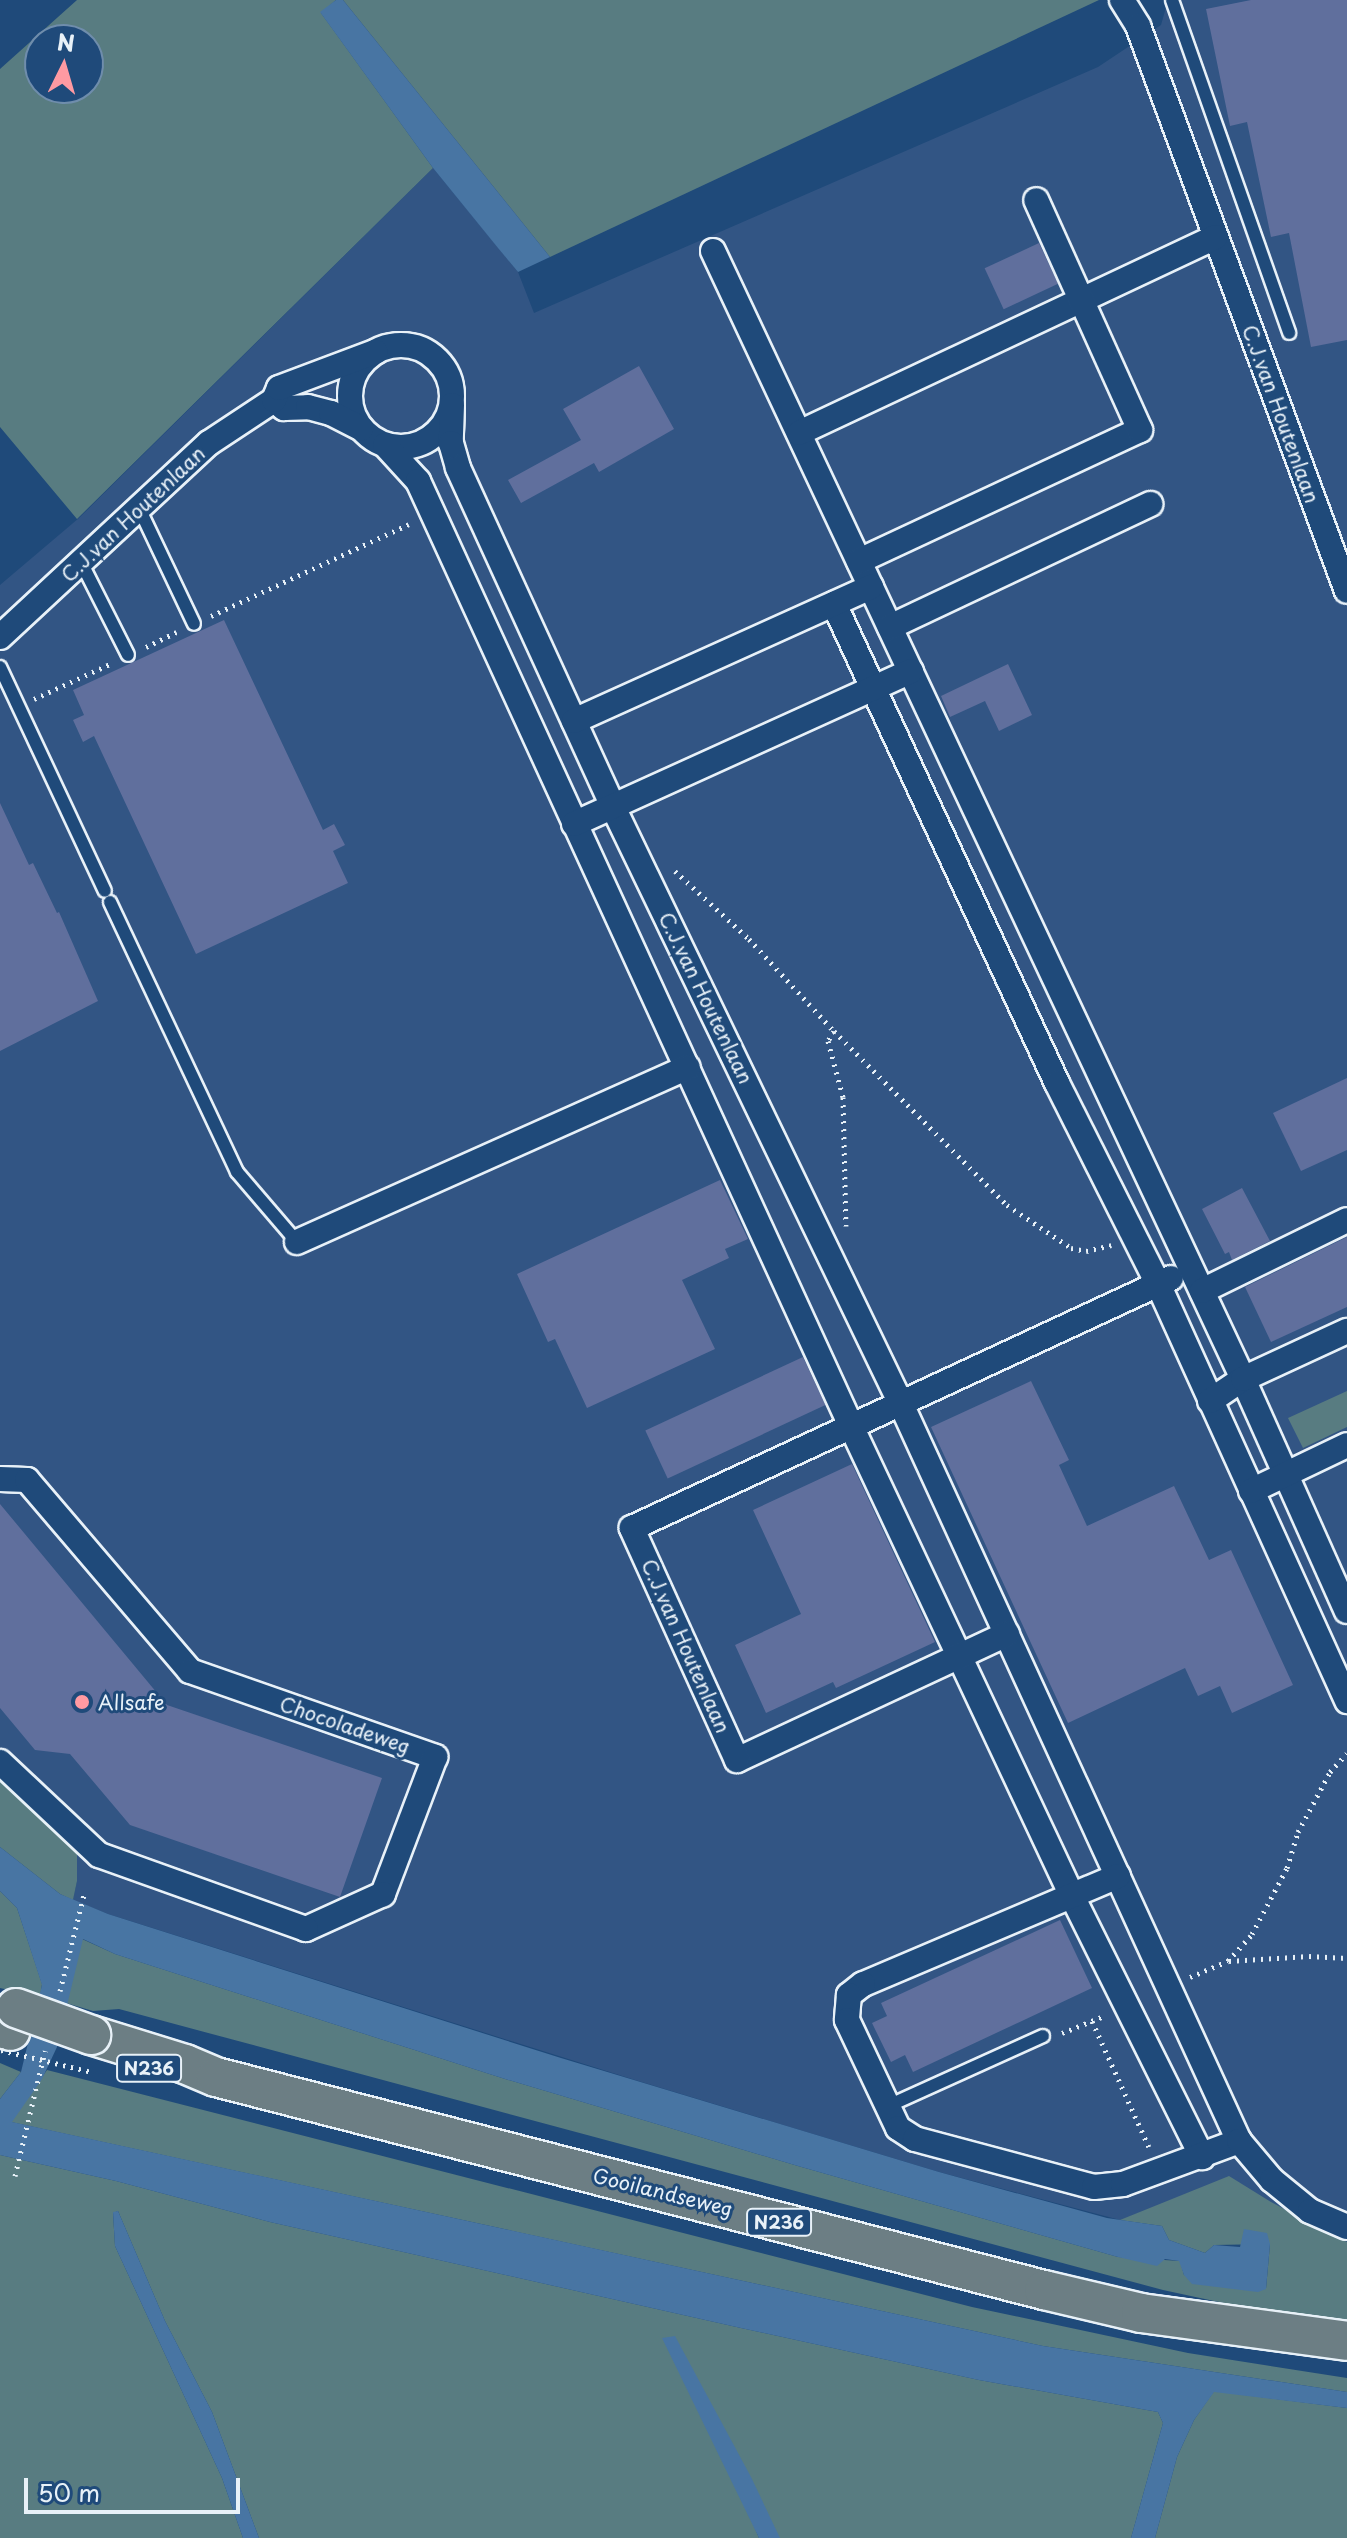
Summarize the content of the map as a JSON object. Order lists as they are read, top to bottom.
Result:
{
  "streets": {
    "main road": ["N236", "Gooilandseweg"],
    "street": ["C.J.van Houtenlaan", "Chocoladeweg"]
  },
  "places": ["Allsafe"],
  "scale_bar": "50 m",
  "north": "top"
}
